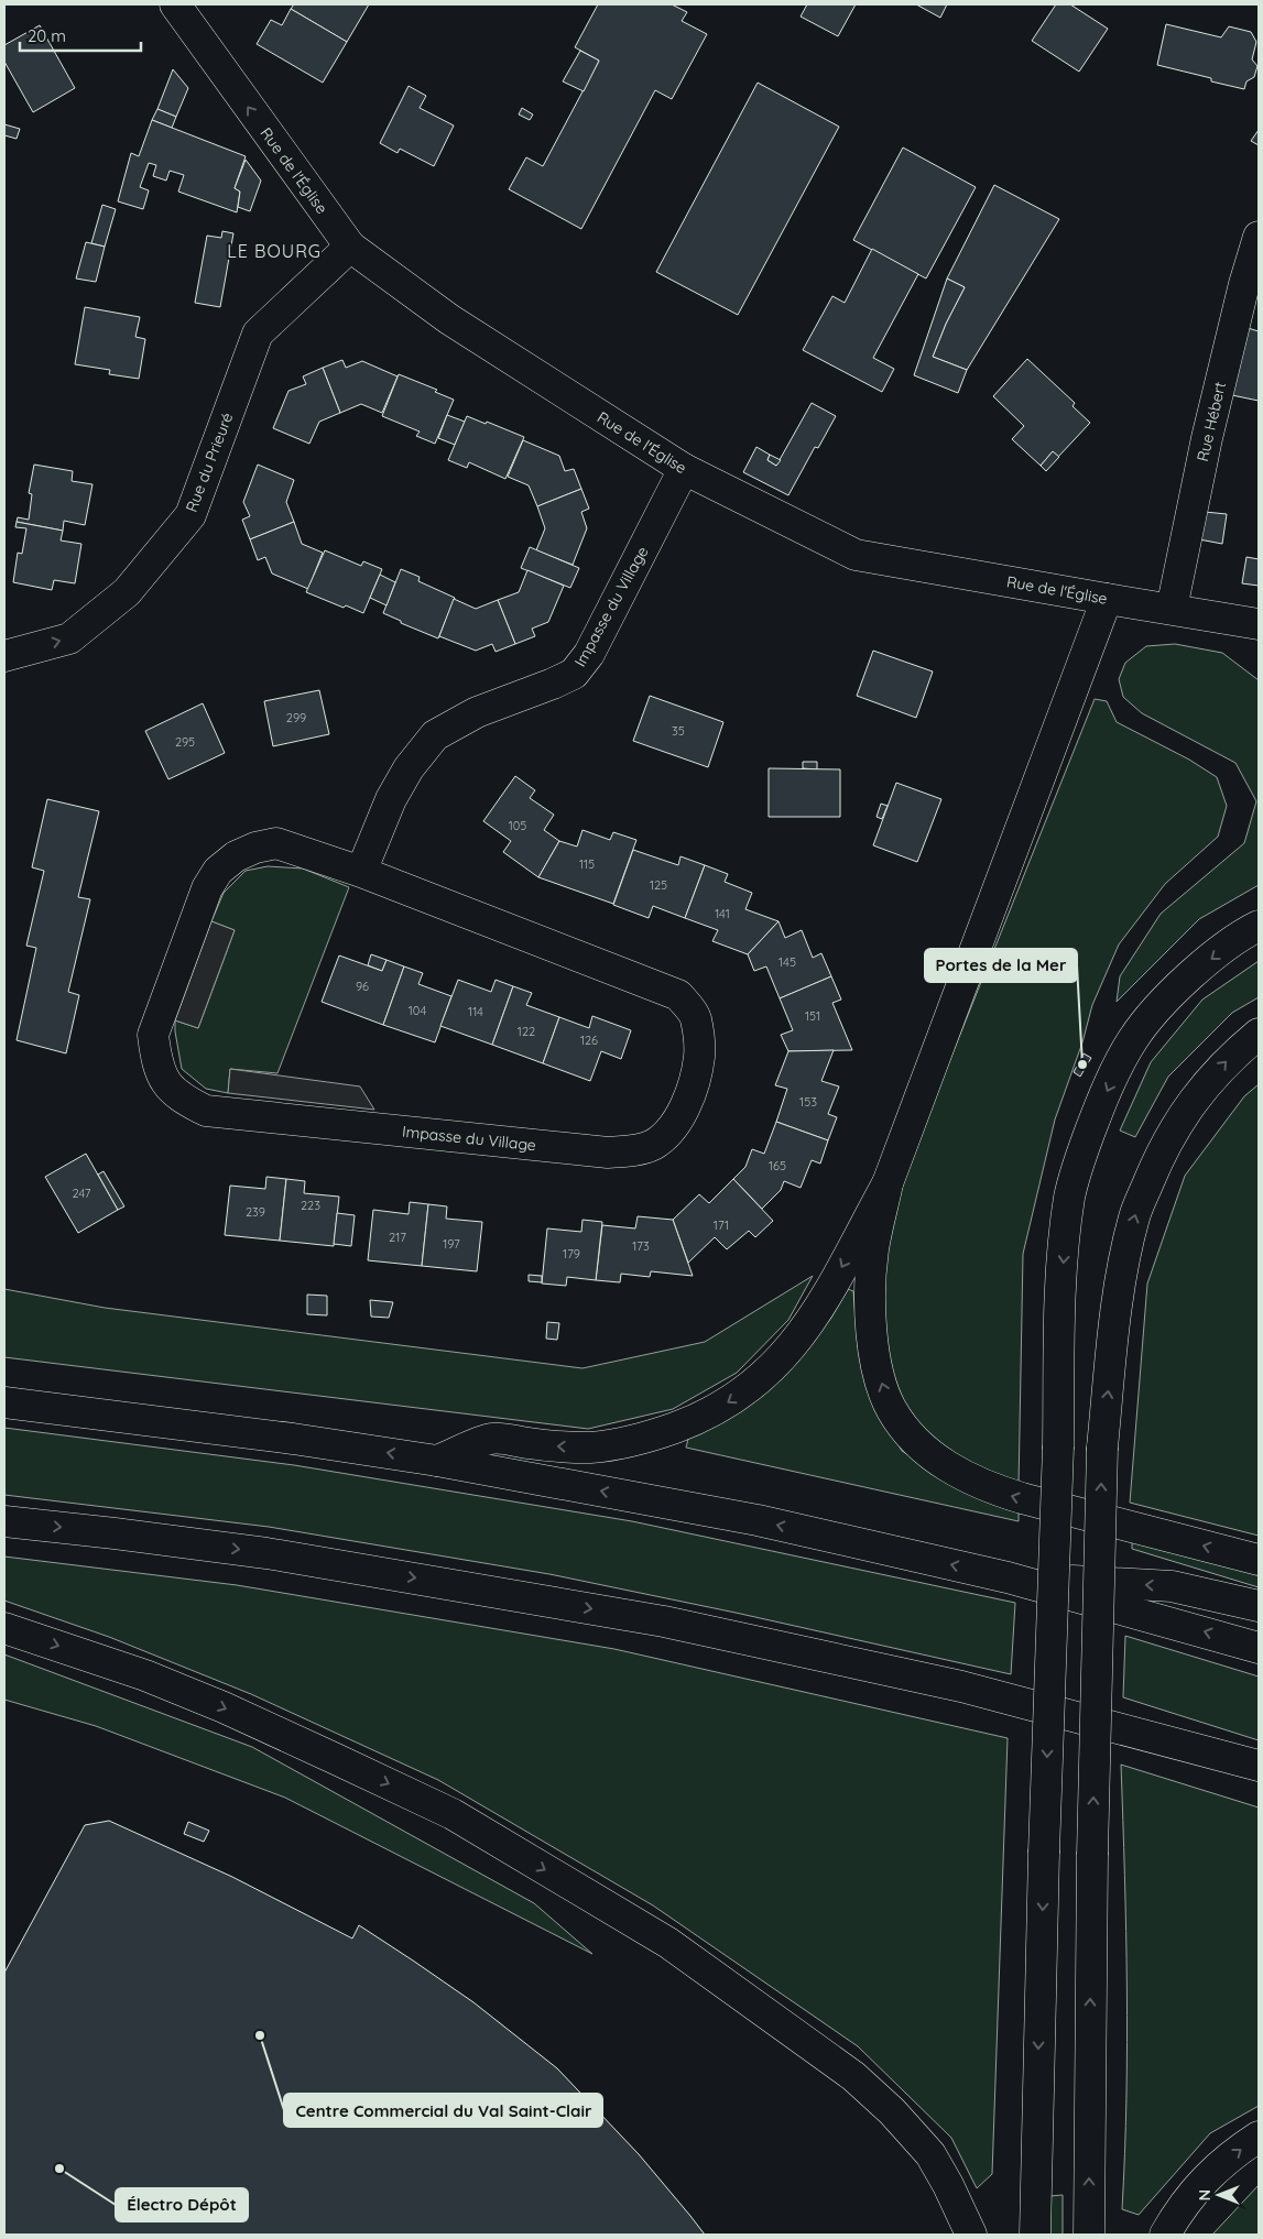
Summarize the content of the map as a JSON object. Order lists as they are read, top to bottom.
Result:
{
  "streets": {
    "main road": [
      "Rue de l'Église",
      "Rue Hébert",
      "Rue du Prieuré",
      "Impasse du Village"
    ]
  },
  "crossings": [
    ["Rue de l'Église", "Rue Hébert"],
    ["Rue de l'Église", "Rue du Prieuré"],
    ["Rue de l'Église", "Impasse du Village"]
  ],
  "one_way": ["Rue du Prieuré"],
  "districts": ["LE BOURG"],
  "places": ["Portes de la Mer", "Centre Commercial du Val Saint-Clair", "Électro Dépôt"],
  "house_numbers": [
    "299",
    "35",
    "295",
    "105",
    "115",
    "125",
    "141",
    "145",
    "96",
    "104",
    "114",
    "151",
    "122",
    "126",
    "153",
    "165",
    "247",
    "223",
    "239",
    "171",
    "217",
    "197",
    "173",
    "179"
  ],
  "scale_bar": "20 m",
  "north": "left"
}
